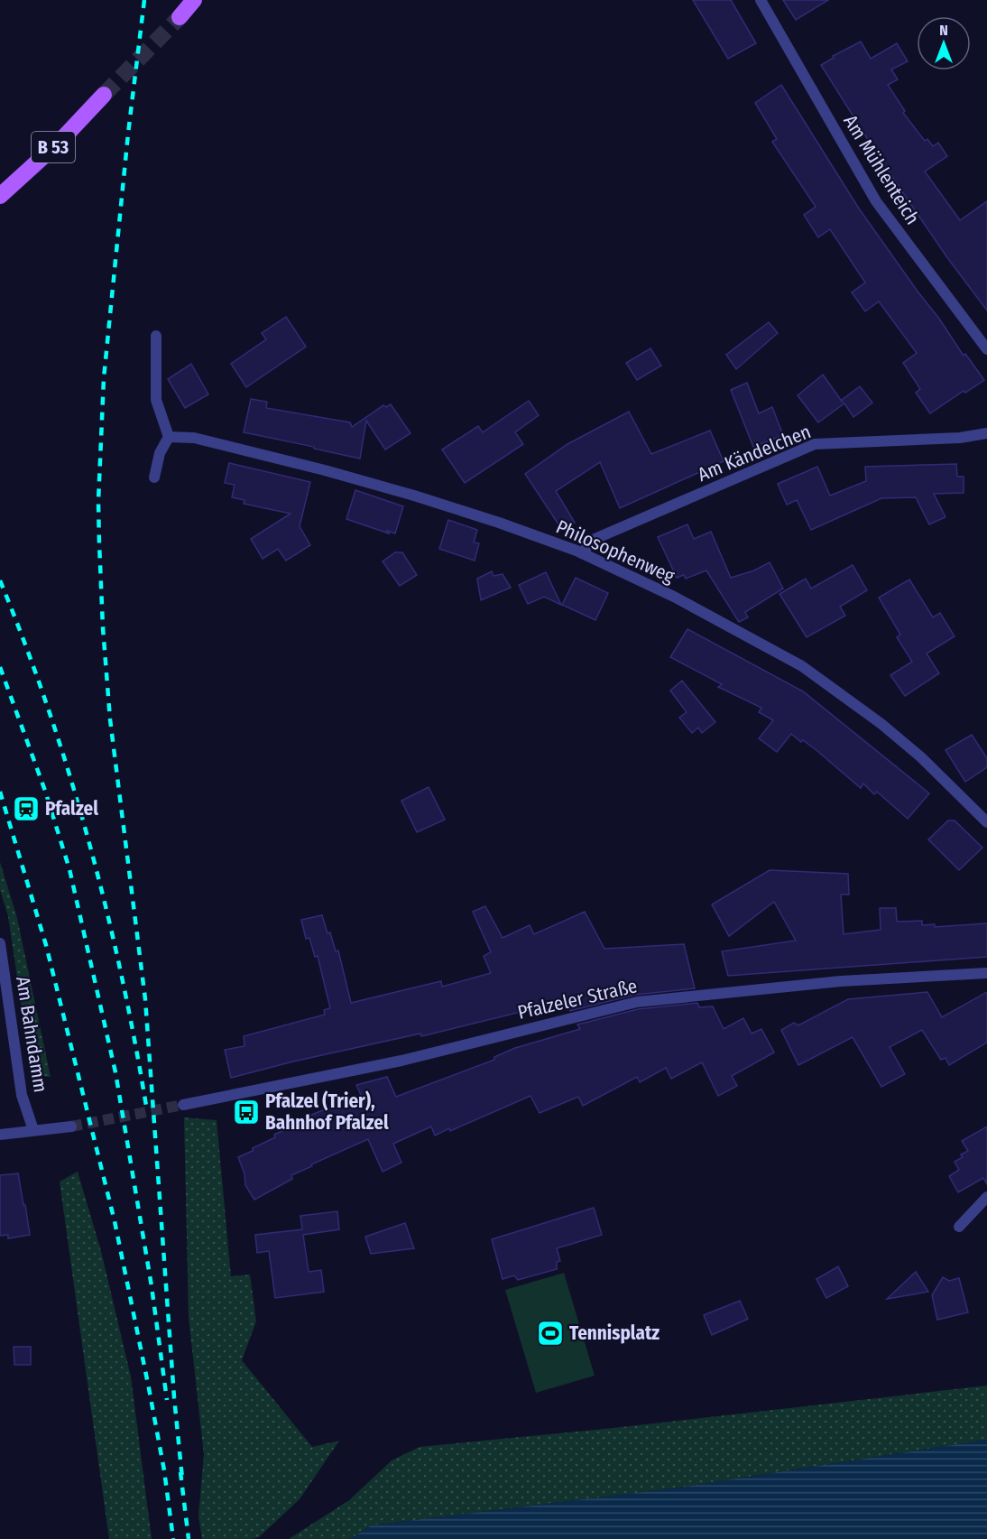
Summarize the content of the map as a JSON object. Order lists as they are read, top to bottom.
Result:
{
  "streets": {
    "main road": ["B 53"],
    "street": [
      "Am Mühlenteich",
      "Am Kändelchen",
      "Philosophenweg",
      "Pfalzeler Straße",
      "Am Bahndamm"
    ]
  },
  "crossings": [
    ["Am Kändelchen", "Philosophenweg"]
  ],
  "places": {
    "station": ["Pfalzel"],
    "bus stop": ["Pfalzel (Trier), Bahnhof Pfalzel"],
    "sports": ["Tennisplatz"]
  },
  "north": "top"
}
